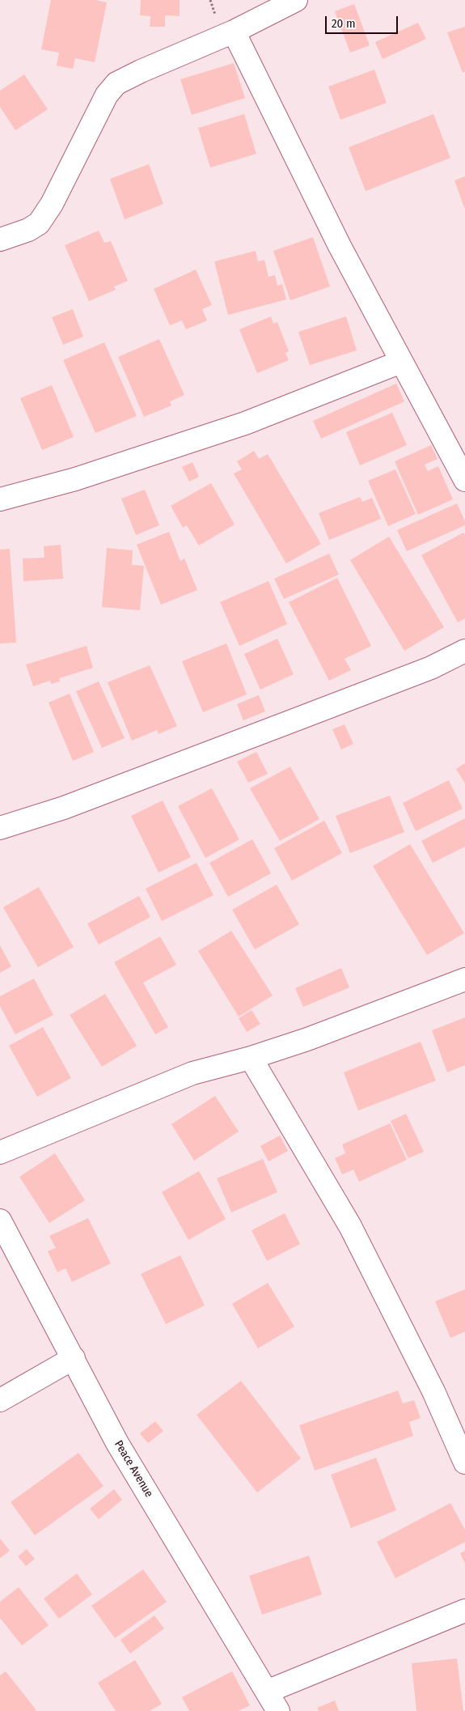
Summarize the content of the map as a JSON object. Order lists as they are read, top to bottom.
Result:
{
  "streets": {
    "street": ["Peace Avenue"]
  },
  "scale_bar": "20 m"
}
